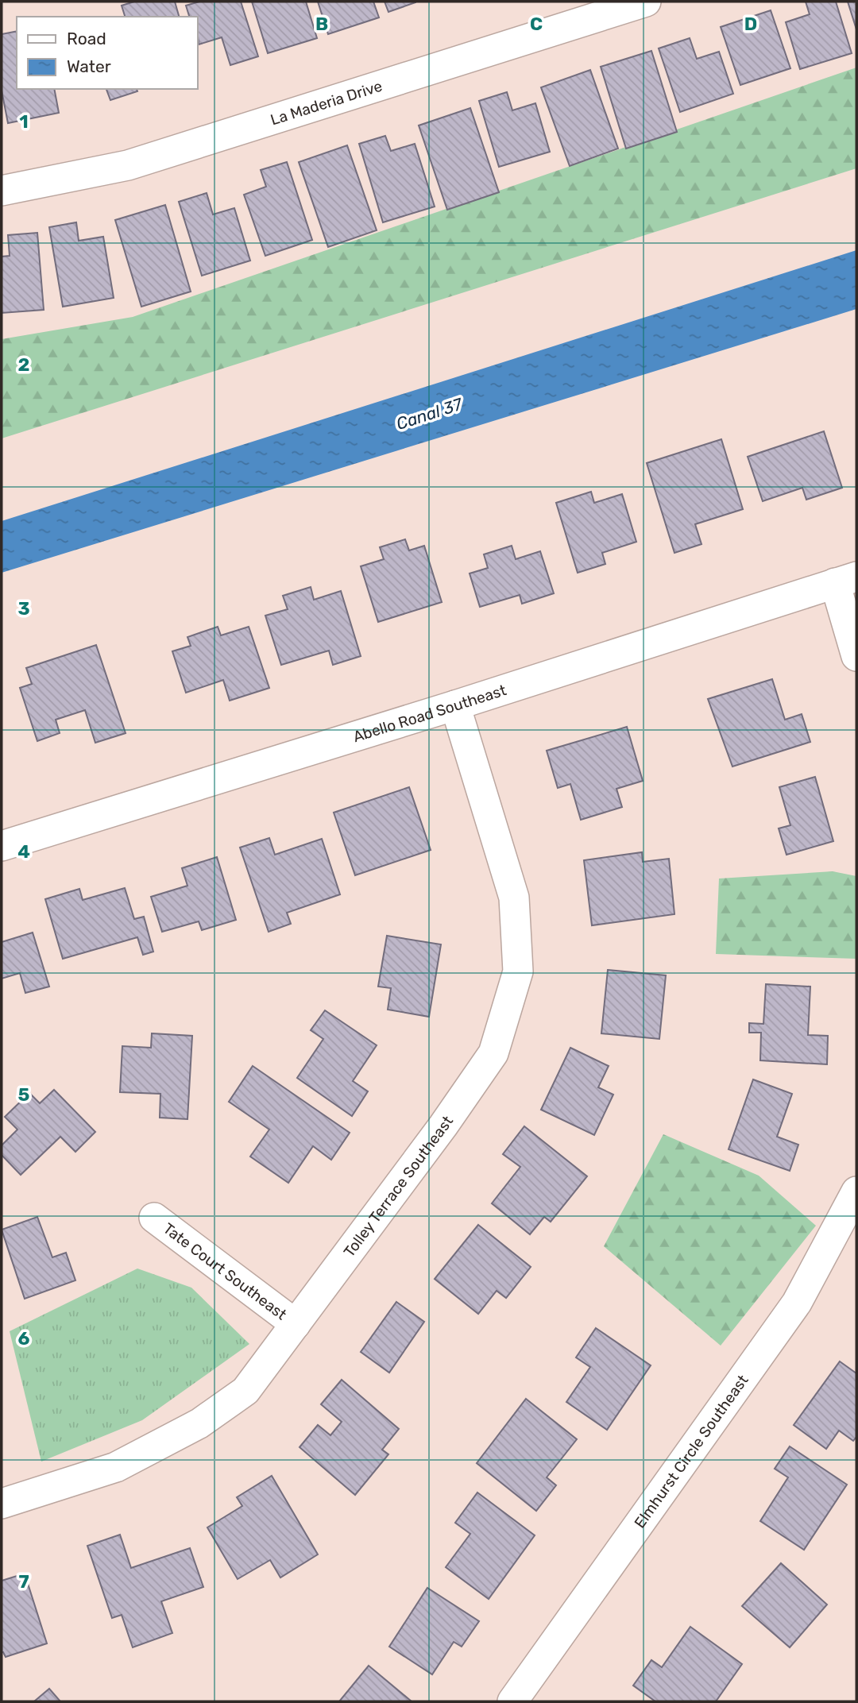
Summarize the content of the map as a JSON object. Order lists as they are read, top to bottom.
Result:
{
  "streets": {
    "street": [
      "La Maderia Drive",
      "Abello Road Southeast",
      "Tolley Terrace Southeast",
      "Tate Court Southeast",
      "Elmhurst Circle Southeast"
    ]
  },
  "crossings": [
    ["Abello Road Southeast", "Tolley Terrace Southeast"],
    ["Tolley Terrace Southeast", "Tate Court Southeast"]
  ],
  "water": ["Canal 37"],
  "legend": ["Road", "Water"],
  "grid": {
    "columns": ["B", "C", "D"],
    "rows": [
      "1",
      "2",
      "3",
      "4",
      "5",
      "6",
      "7"
    ]
  }
}
